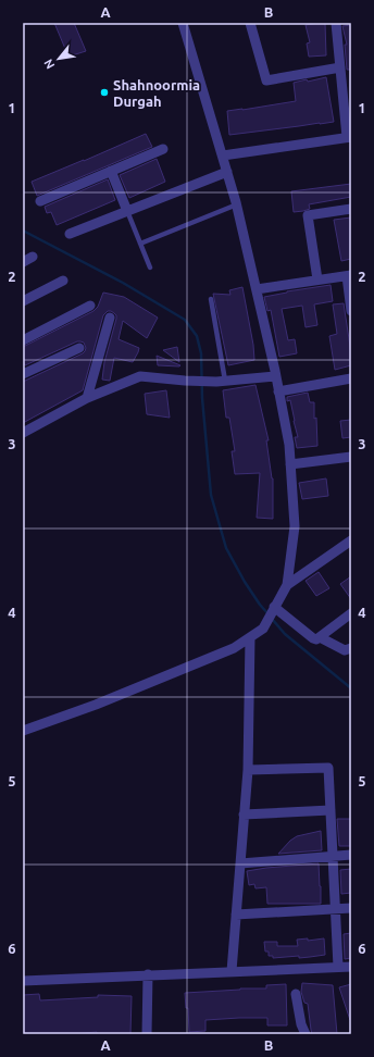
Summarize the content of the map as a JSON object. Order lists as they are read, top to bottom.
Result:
{
  "places": ["Shahnoormia Durgah"],
  "north": "bottom left",
  "grid": {
    "columns": ["A", "B"],
    "rows": [
      "1",
      "2",
      "3",
      "4",
      "5",
      "6"
    ]
  }
}
